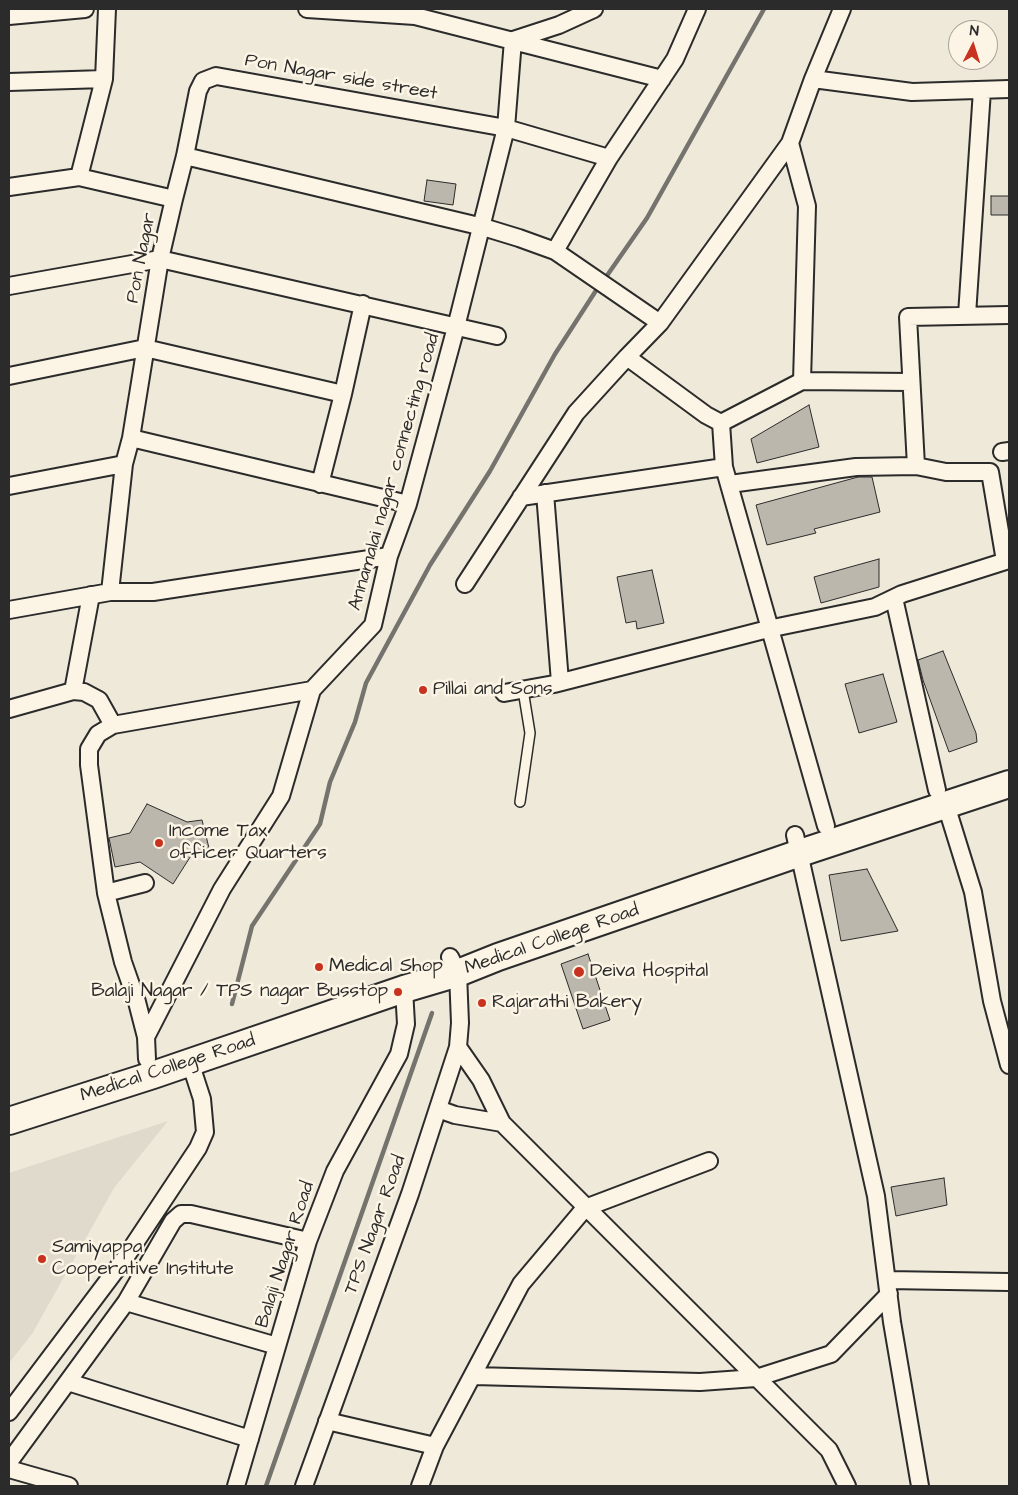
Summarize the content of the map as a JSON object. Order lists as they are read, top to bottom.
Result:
{
  "streets": {
    "main road": ["Medical College Road"],
    "street": [
      "Pon Nagar side street",
      "Pon Nagar",
      "Annamalai nagar connecting road",
      "TPS Nagar Road",
      "Balaji Nagar Road"
    ]
  },
  "crossings": [
    ["Pon Nagar side street", "Pon Nagar"],
    ["Pon Nagar side street", "Annamalai nagar connecting road"],
    ["Annamalai nagar connecting road", "Medical College Road"],
    ["Medical College Road", "TPS Nagar Road"],
    ["Medical College Road", "Balaji Nagar Road"]
  ],
  "places": [
    "Pillai and Sons",
    "Income Tax officer Quarters",
    "Medical Shop",
    "Deiva Hospital",
    "Balaji Nagar / TPS nagar Busstop",
    "Rajarathi Bakery",
    "Samiyappa Cooperative Institute"
  ],
  "north": "top"
}
